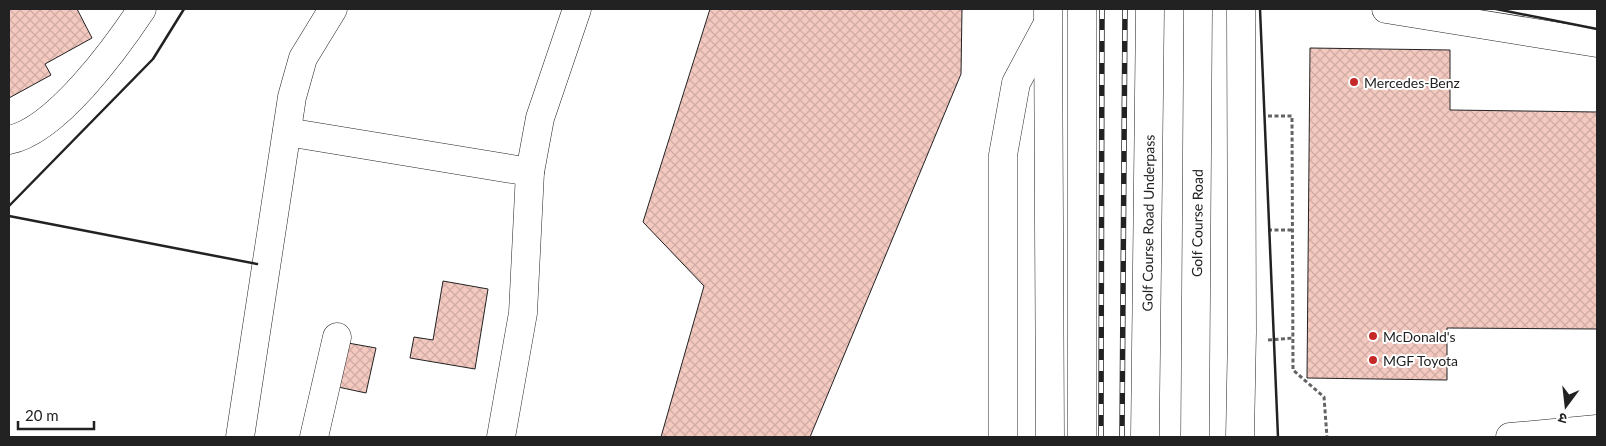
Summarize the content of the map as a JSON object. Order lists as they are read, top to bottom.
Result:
{
  "streets": {
    "street": ["Golf Course Road Underpass", "Golf Course Road"]
  },
  "places": ["Mercedes-Benz", "McDonald's", "MGF Toyota"],
  "scale_bar": "20 m",
  "north": "bottom"
}
